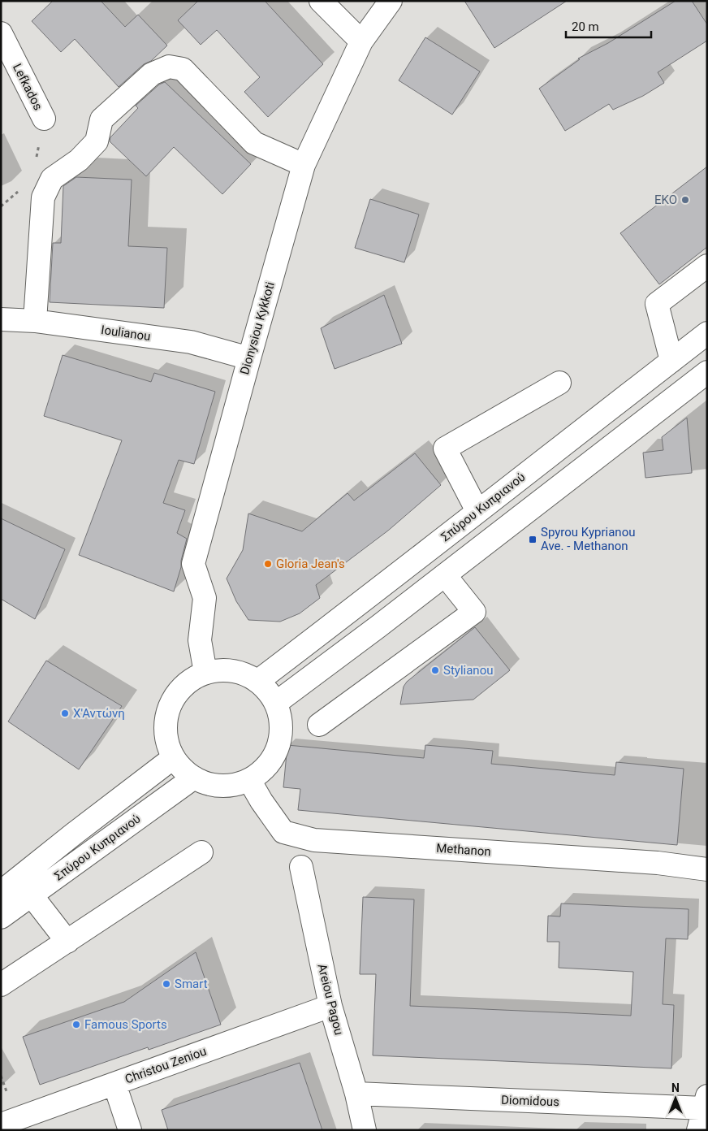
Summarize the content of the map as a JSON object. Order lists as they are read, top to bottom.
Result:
{
  "streets": {
    "street": [
      "Lefkados",
      "Dionysiou Kykkoti",
      "Ioulianou",
      "Σπύρου Κυπριανού",
      "Methanon",
      "Areiou Pagou",
      "Christou Zeniou",
      "Diomidous"
    ]
  },
  "crossings": [
    ["Dionysiou Kykkoti", "Ioulianou"],
    ["Dionysiou Kykkoti", "Σπύρου Κυπριανού"],
    ["Dionysiou Kykkoti", "Methanon"],
    ["Σπύρου Κυπριανού", "Methanon"],
    ["Areiou Pagou", "Christou Zeniou"],
    ["Areiou Pagou", "Diomidous"]
  ],
  "places": {
    "other": [
      "EKO",
      "Gloria Jean's",
      "Stylianou",
      "Χ'Αντώνη",
      "Smart",
      "Famous Sports"
    ],
    "transit": ["Spyrou Kyprianou Ave. - Methanon"]
  },
  "scale_bar": "20 m",
  "north": "top"
}
